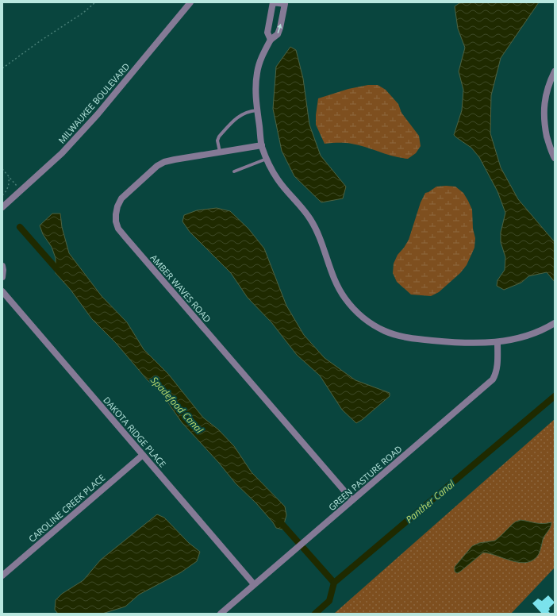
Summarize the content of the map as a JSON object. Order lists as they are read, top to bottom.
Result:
{
  "streets": {
    "street": [
      "MILWAUKEE BOULEVARD",
      "AMBER WAVES ROAD",
      "DAKOTA RIDGE PLACE",
      "GREEN PASTURE ROAD",
      "CAROLINE CREEK PLACE"
    ]
  },
  "crossings": [
    ["AMBER WAVES ROAD", "GREEN PASTURE ROAD"],
    ["DAKOTA RIDGE PLACE", "GREEN PASTURE ROAD"],
    ["DAKOTA RIDGE PLACE", "CAROLINE CREEK PLACE"]
  ],
  "water": ["Spadefood Canal", "Panther Canal"]
}
